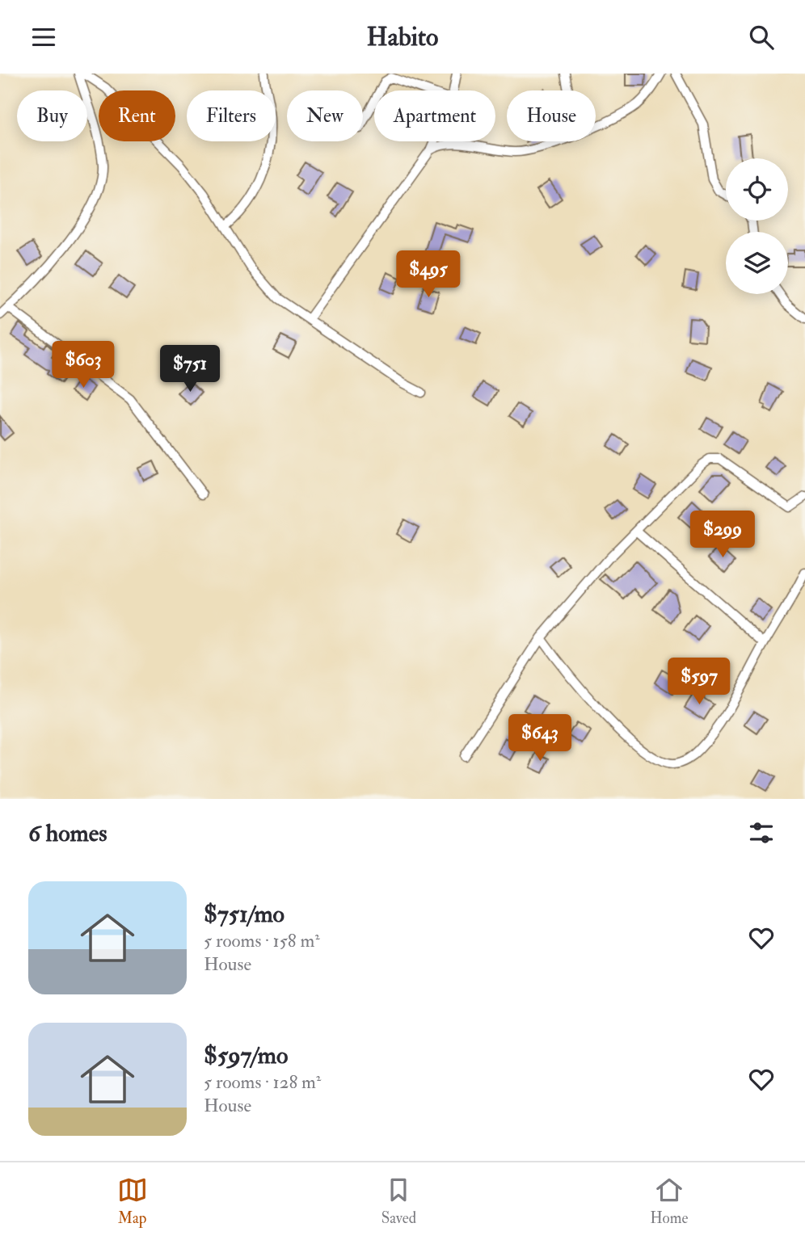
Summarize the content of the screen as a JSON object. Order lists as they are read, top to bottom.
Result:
{
  "page": {
    "header": "Habito",
    "chip": [
      "Buy",
      "Rent",
      "Filters",
      "New",
      "Apartment",
      "House"
    ],
    "price": [
      "$495",
      "$603",
      "$751",
      "$299",
      "$597",
      "$643"
    ],
    "heading": "6 homes",
    "list": [
      {
        "name": "$751/mo",
        "note": "5 rooms · 158 m² · House"
      },
      {
        "name": "$597/mo",
        "note": "5 rooms · 128 m² · House"
      }
    ],
    "tabs": ["Map", "Saved", "Home"]
  }
}
